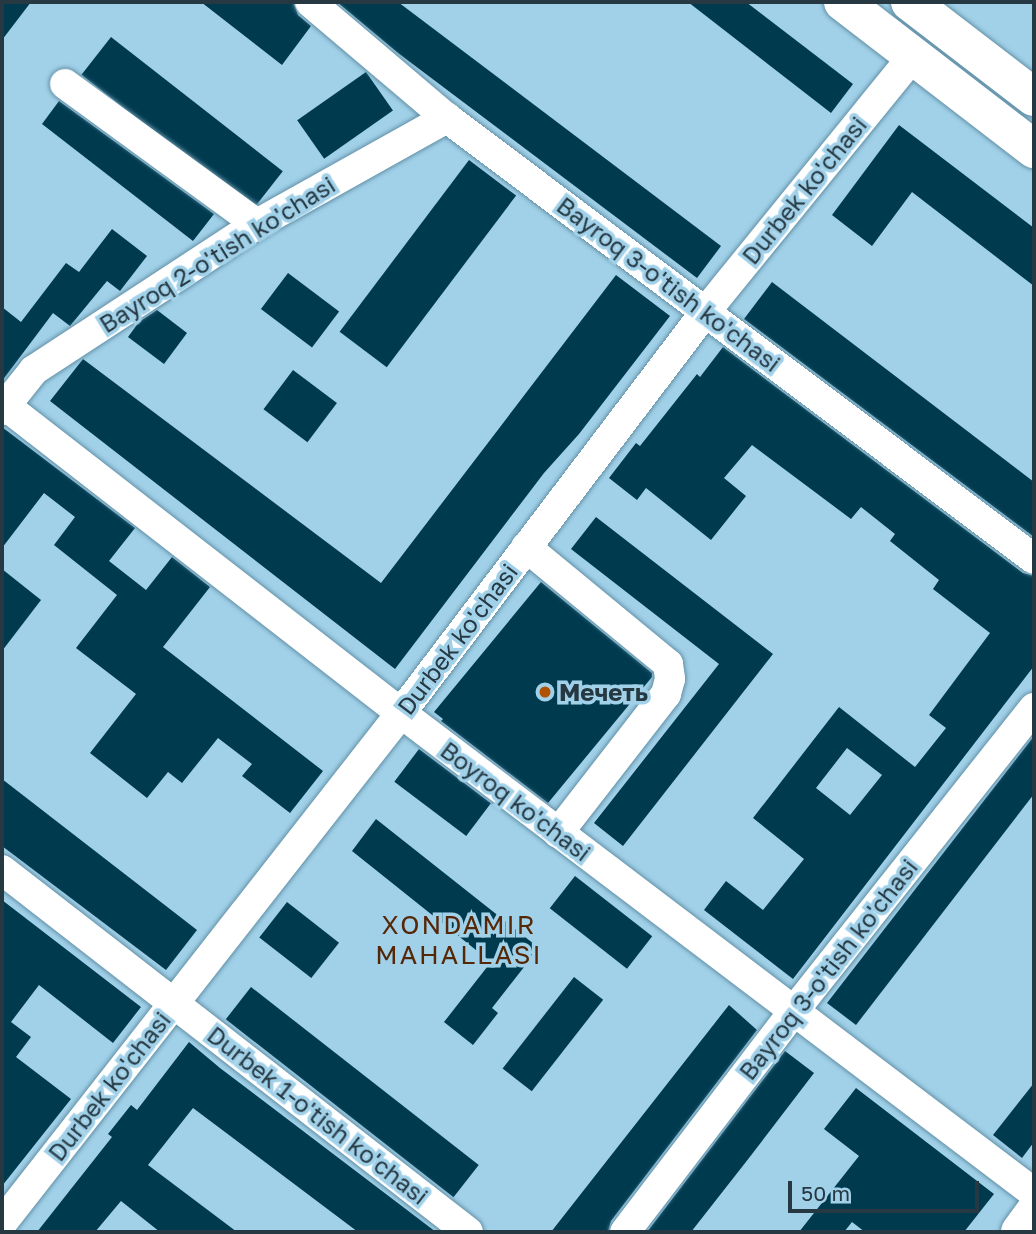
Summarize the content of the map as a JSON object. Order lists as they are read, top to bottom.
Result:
{
  "streets": {
    "street": [
      "Durbek ko'chasi",
      "Bayroq 2-o'tish ko'chasi",
      "Bayroq 3-o'tish ko'chasi",
      "Boyroq ko'chasi",
      "Durbek 1-o'tish ko'chasi"
    ]
  },
  "crossings": [
    ["Durbek ko'chasi", "Bayroq 3-o'tish ko'chasi"],
    ["Durbek ko'chasi", "Boyroq ko'chasi"],
    ["Durbek ko'chasi", "Durbek 1-o'tish ko'chasi"],
    ["Bayroq 2-o'tish ko'chasi", "Bayroq 3-o'tish ko'chasi"],
    ["Bayroq 2-o'tish ko'chasi", "Boyroq ko'chasi"],
    ["Bayroq 3-o'tish ko'chasi", "Boyroq ko'chasi"]
  ],
  "districts": ["XONDAMIR MAHALLASI"],
  "places": ["Мечеть"],
  "scale_bar": "50 m"
}
